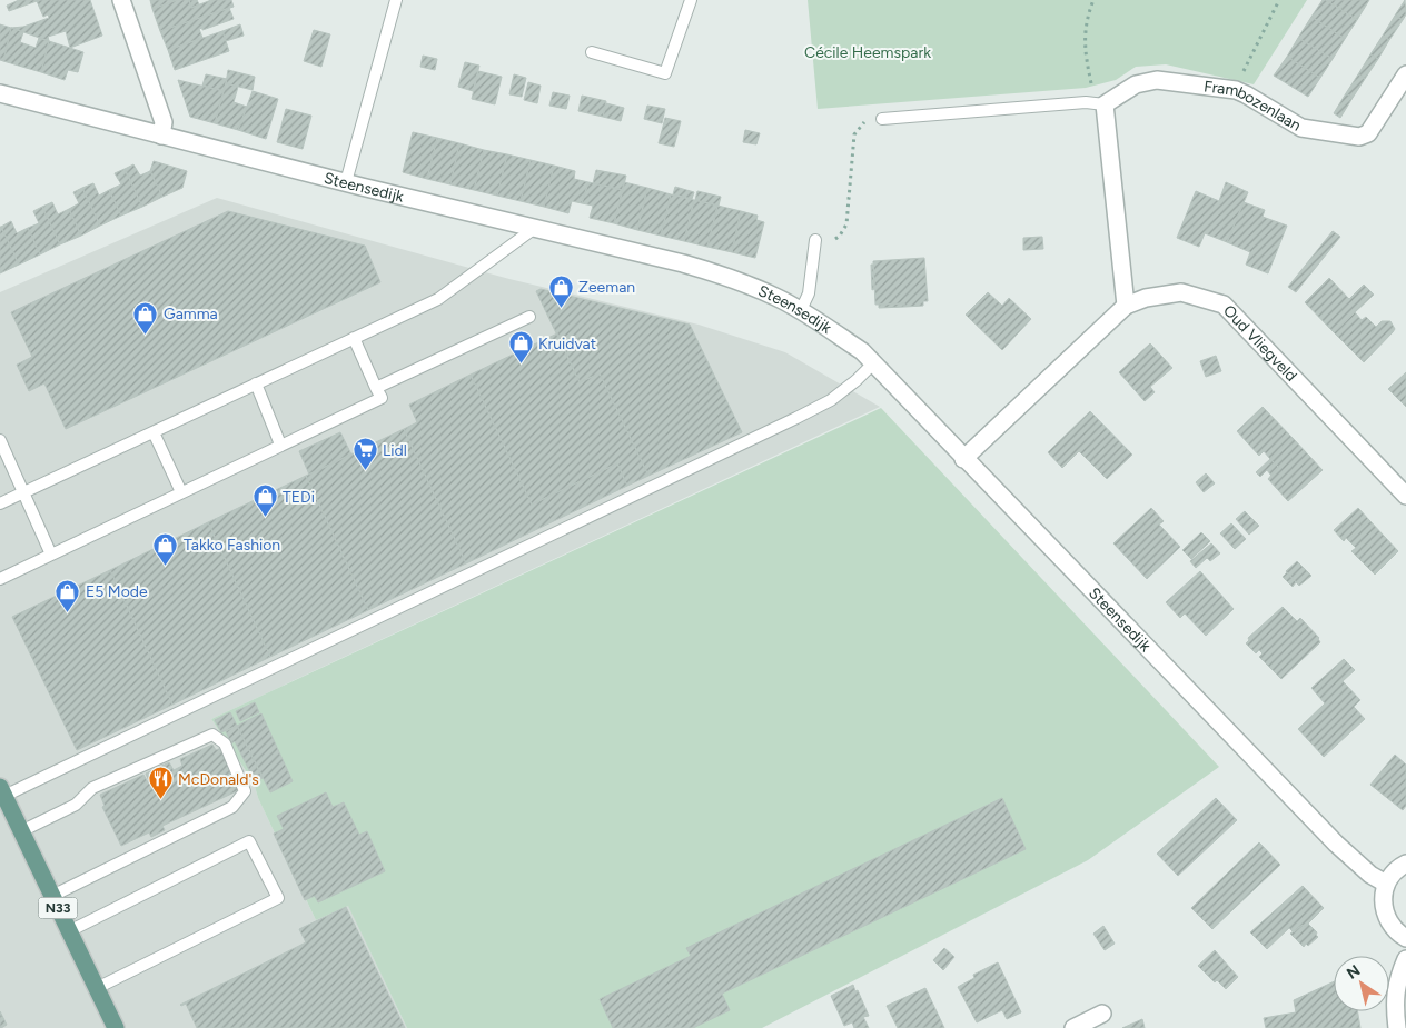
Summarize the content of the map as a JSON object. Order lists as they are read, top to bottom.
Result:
{
  "streets": {
    "main road": ["N33"],
    "street": ["Frambozenlaan", "Steensedijk", "Oud Vliegveld"]
  },
  "crossings": [
    ["Steensedijk", "Oud Vliegveld"]
  ],
  "parks": ["Cécile Heemspark"],
  "places": {
    "shop": [
      "Zeeman",
      "Gamma",
      "Kruidvat",
      "TEDi",
      "Takko Fashion",
      "E5 Mode"
    ],
    "supermarket": ["Lidl"],
    "restaurant": ["McDonald's"]
  },
  "north": "top left"
}
